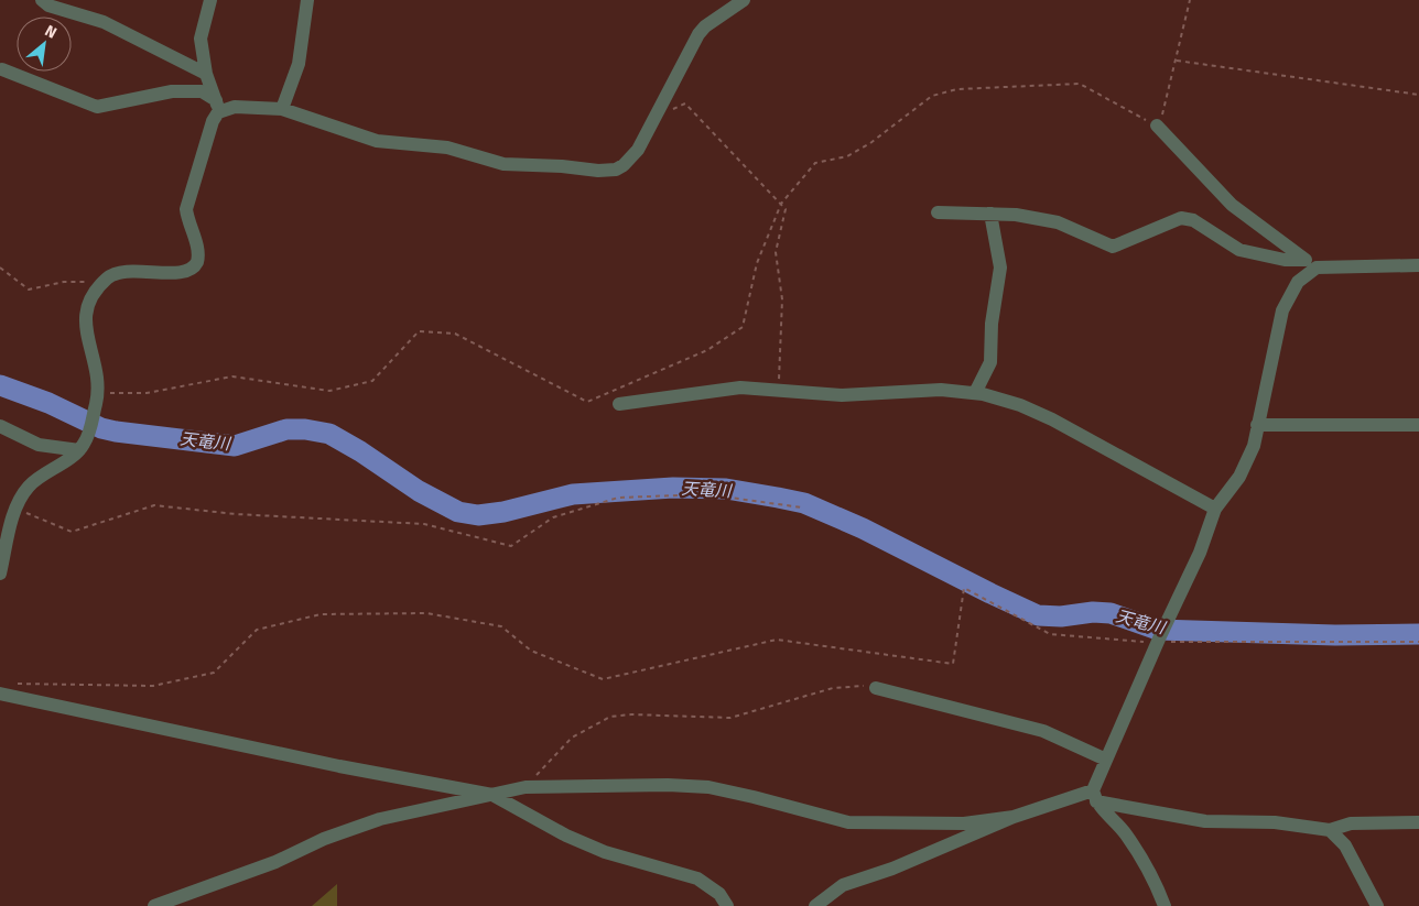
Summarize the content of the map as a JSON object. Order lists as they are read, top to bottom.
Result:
{
  "water": ["天竜川"],
  "north": "top right"
}
